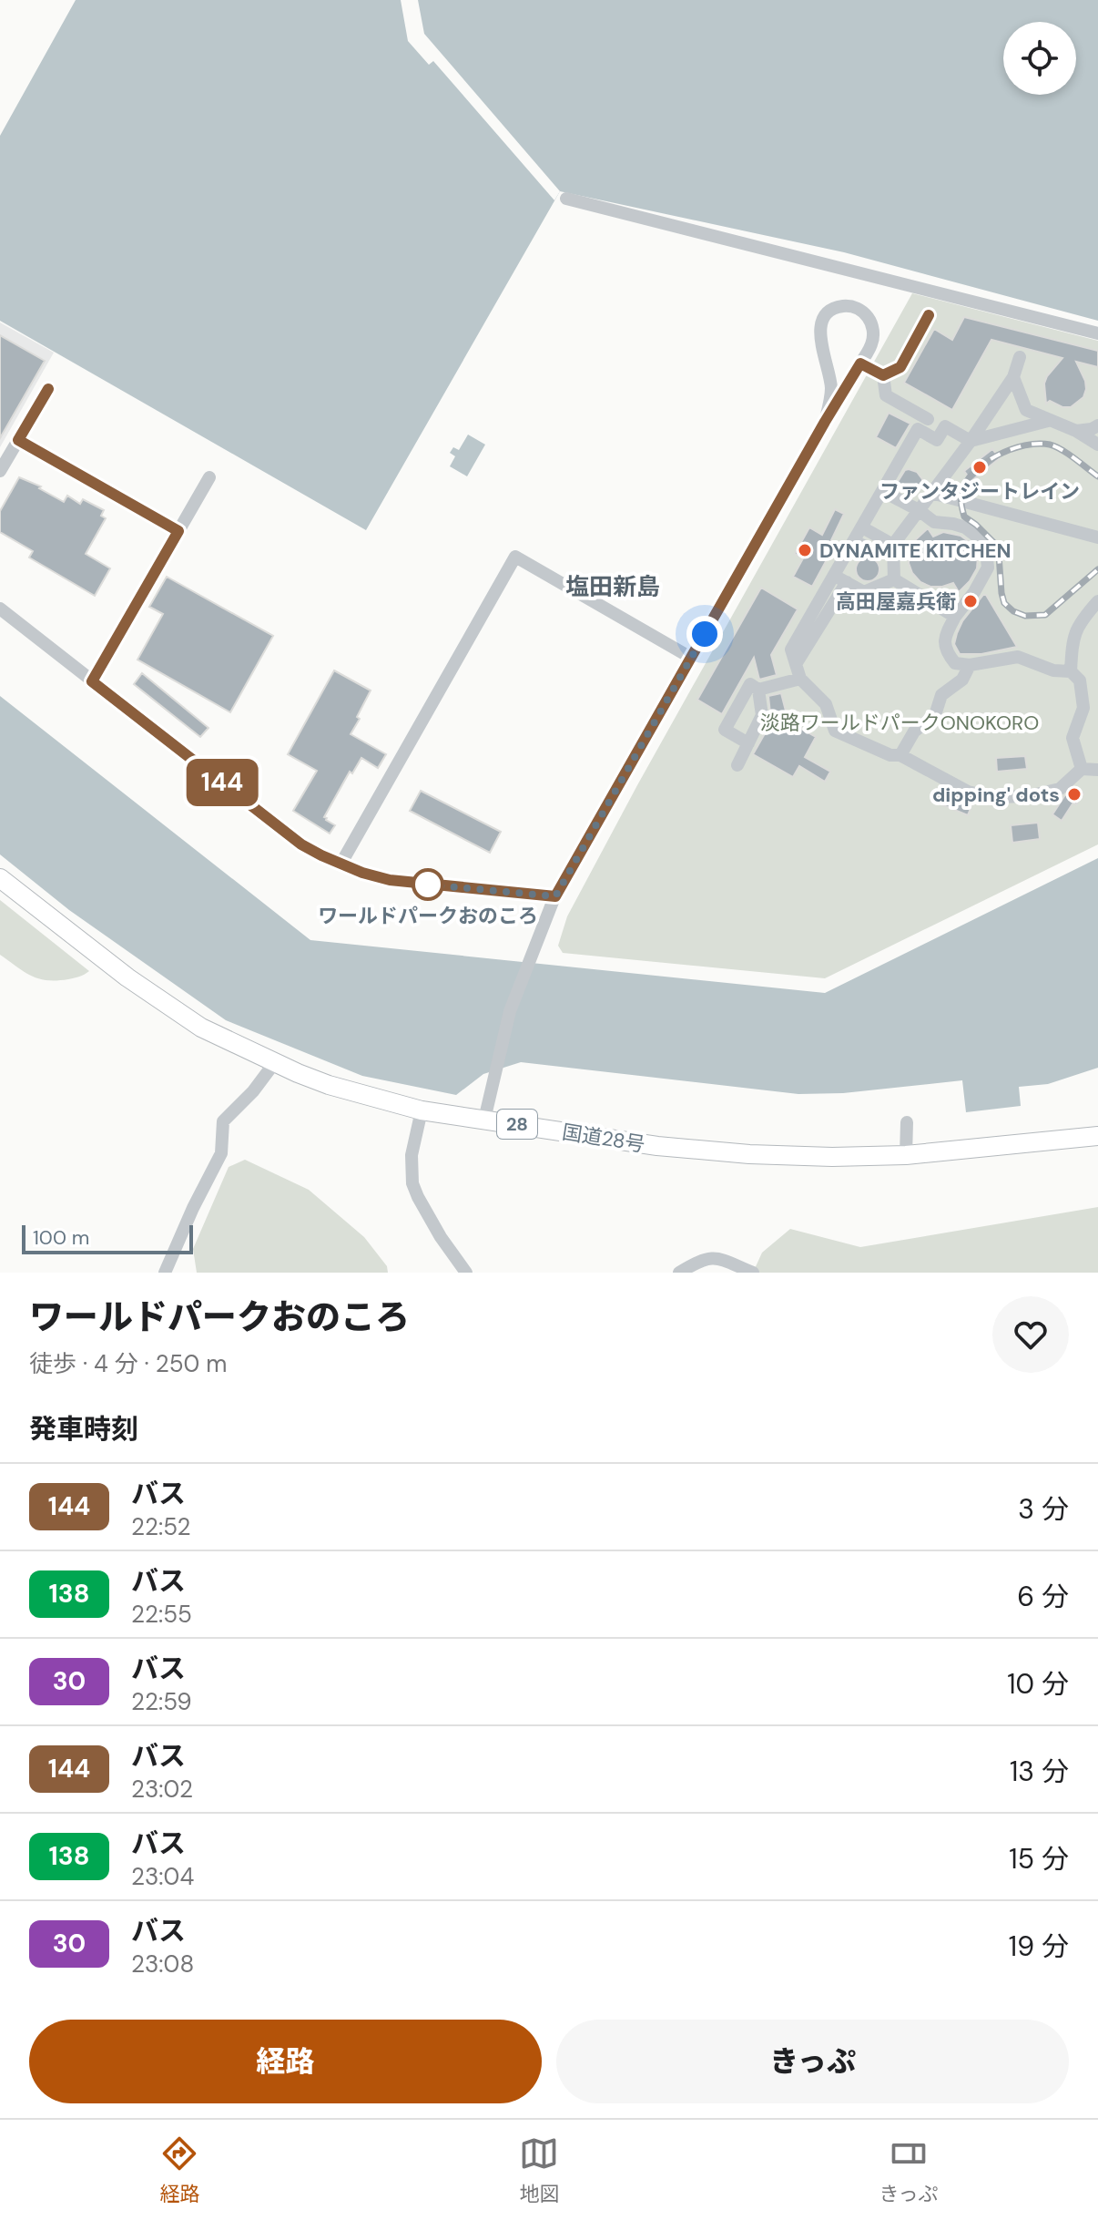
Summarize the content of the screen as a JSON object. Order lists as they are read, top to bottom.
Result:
{
  "streets": {
    "highway": ["28", "国道28号"]
  },
  "districts": ["塩田新島"],
  "parks": ["淡路ワールドパークONOKORO"],
  "places": [
    "ファンタジートレイン",
    "DYNAMITE KITCHEN",
    "高田屋嘉兵衛",
    "dipping' dots",
    "ワールドパークおのころ"
  ],
  "lines": ["bus line 144"],
  "scale_bar": "100 m",
  "page": {
    "on_map": "144",
    "scale": "100 m",
    "heading": [
      ["ワールドパークおのころ", "徒歩 · 4 分 · 250 m"],
      "発車時刻"
    ],
    "list": [
      {
        "mark": "144",
        "name": "バス",
        "note": "22:52",
        "value": "3 分"
      },
      {
        "mark": "138",
        "name": "バス",
        "note": "22:55",
        "value": "6 分"
      },
      {
        "mark": "30",
        "name": "バス",
        "note": "22:59",
        "value": "10 分"
      },
      {
        "mark": "144",
        "name": "バス",
        "note": "23:02",
        "value": "13 分"
      },
      {
        "mark": "138",
        "name": "バス",
        "note": "23:04",
        "value": "15 分"
      },
      {
        "mark": "30",
        "name": "バス",
        "note": "23:08",
        "value": "19 分"
      }
    ],
    "buttons": ["経路", "きっぷ"],
    "tabs": ["経路", "地図", "きっぷ"]
  }
}
